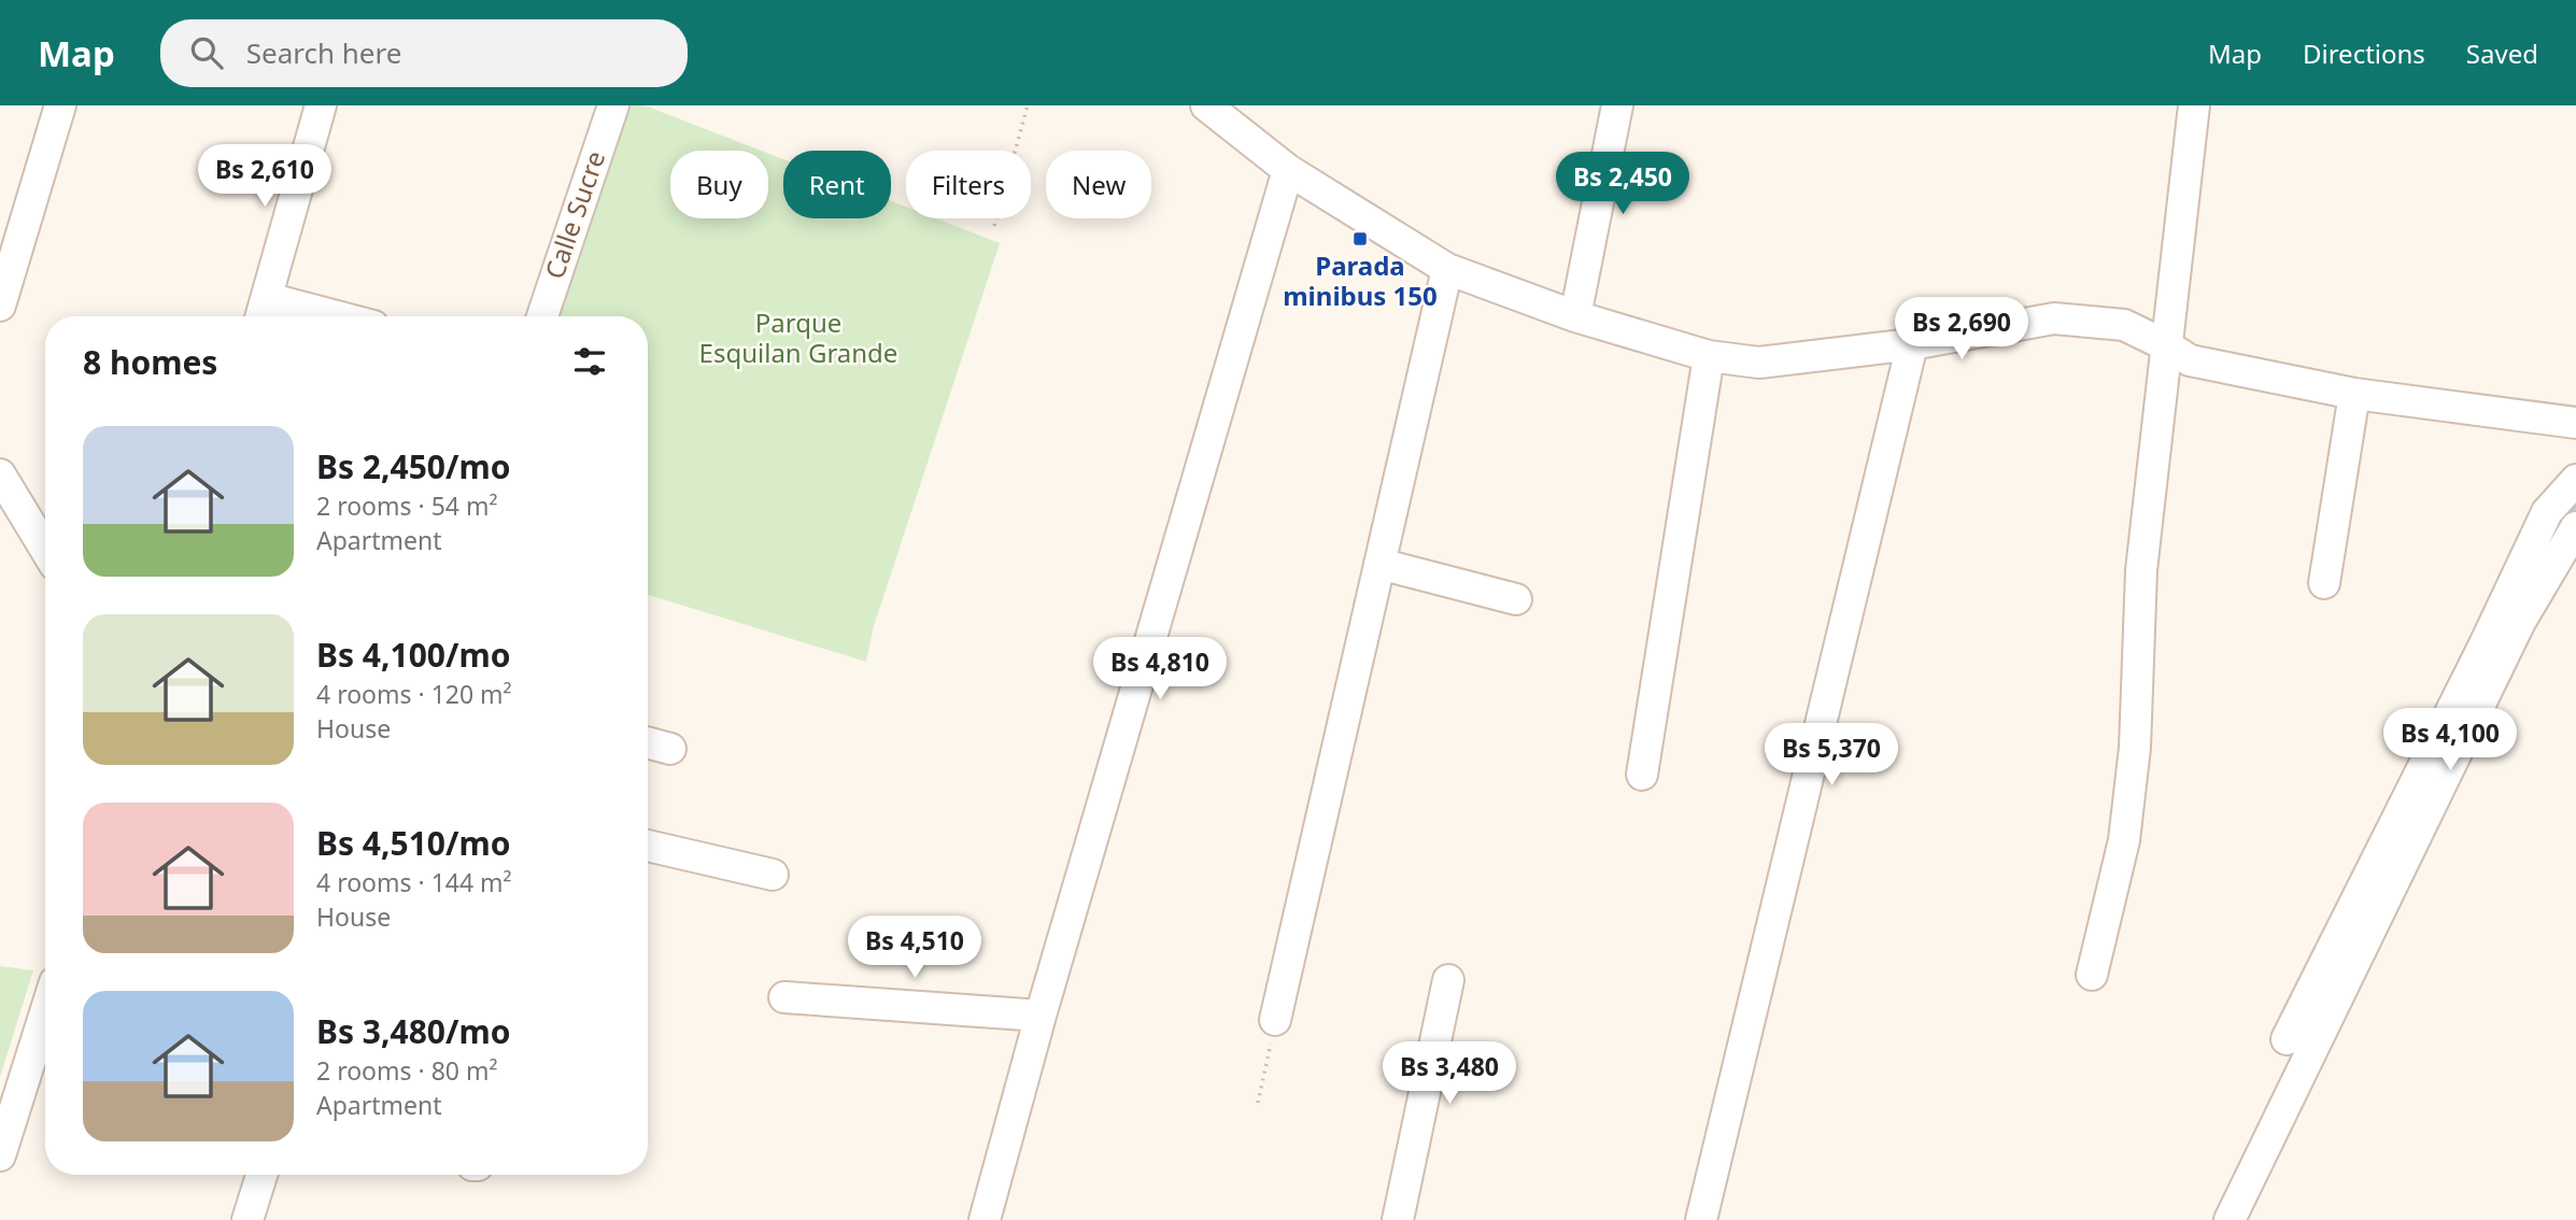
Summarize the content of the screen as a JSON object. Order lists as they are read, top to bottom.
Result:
{
  "streets": {
    "street": ["Calle Sucre"]
  },
  "parks": ["Parque Esquilan Grande"],
  "places": {
    "transit": ["Parada minibus 150"]
  },
  "page": {
    "header": "Map",
    "search": "Search here",
    "nav": ["Map", "Directions", "Saved"],
    "price": [
      "Bs 2,610",
      "Bs 2,450",
      "Bs 2,690",
      "Bs 4,810",
      "Bs 4,100",
      "Bs 5,370",
      "Bs 4,510",
      "Bs 3,480"
    ],
    "chip": [
      "Buy",
      "Rent",
      "Filters",
      "New"
    ],
    "heading": "8 homes",
    "list": [
      {
        "name": "Bs 2,450/mo",
        "note": "2 rooms · 54 m² · Apartment"
      },
      {
        "name": "Bs 4,100/mo",
        "note": "4 rooms · 120 m² · House"
      },
      {
        "name": "Bs 4,510/mo",
        "note": "4 rooms · 144 m² · House"
      },
      {
        "name": "Bs 3,480/mo",
        "note": "2 rooms · 80 m² · Apartment"
      }
    ]
  }
}
